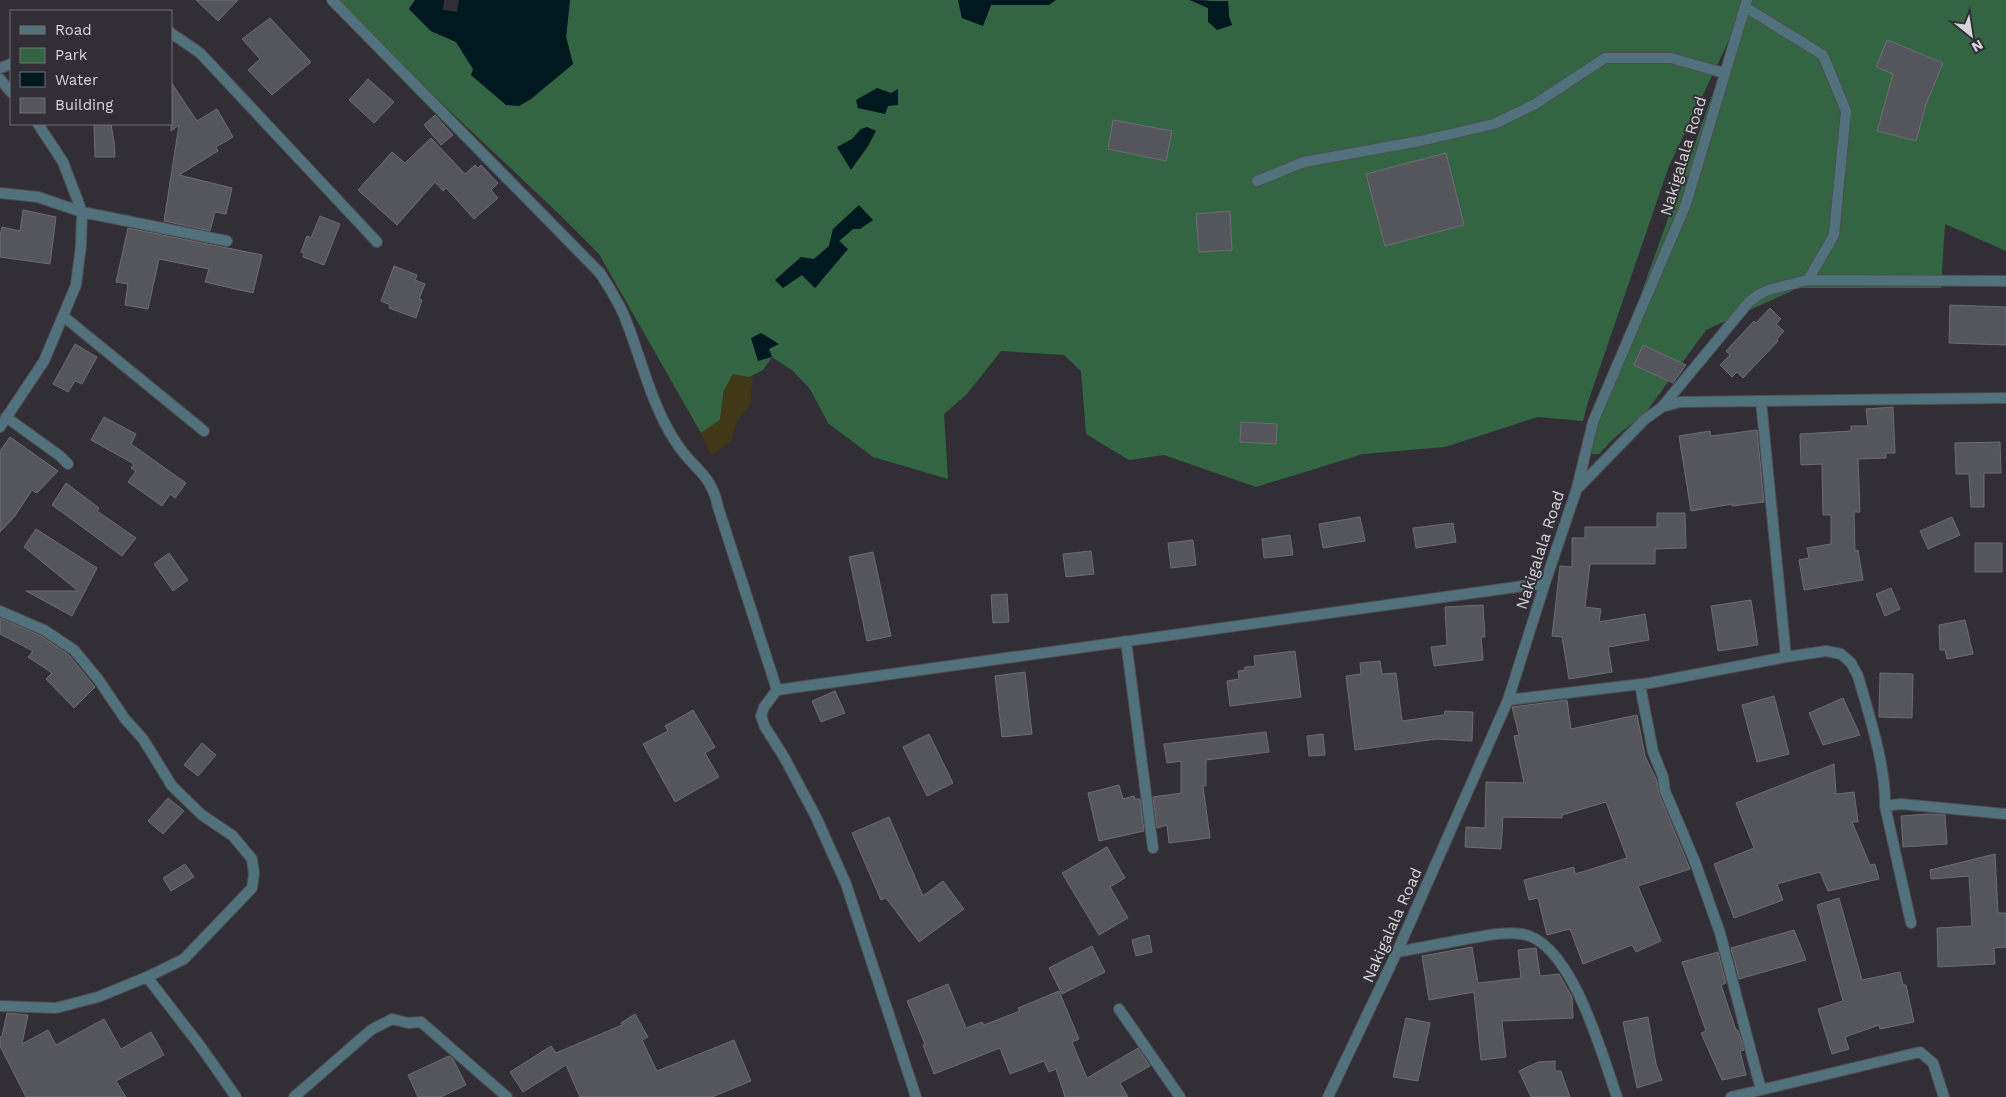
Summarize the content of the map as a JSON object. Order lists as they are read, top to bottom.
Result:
{
  "streets": {
    "street": ["Nakigalala Road"]
  },
  "legend": [
    "Road",
    "Park",
    "Water",
    "Building"
  ],
  "north": "bottom right"
}
